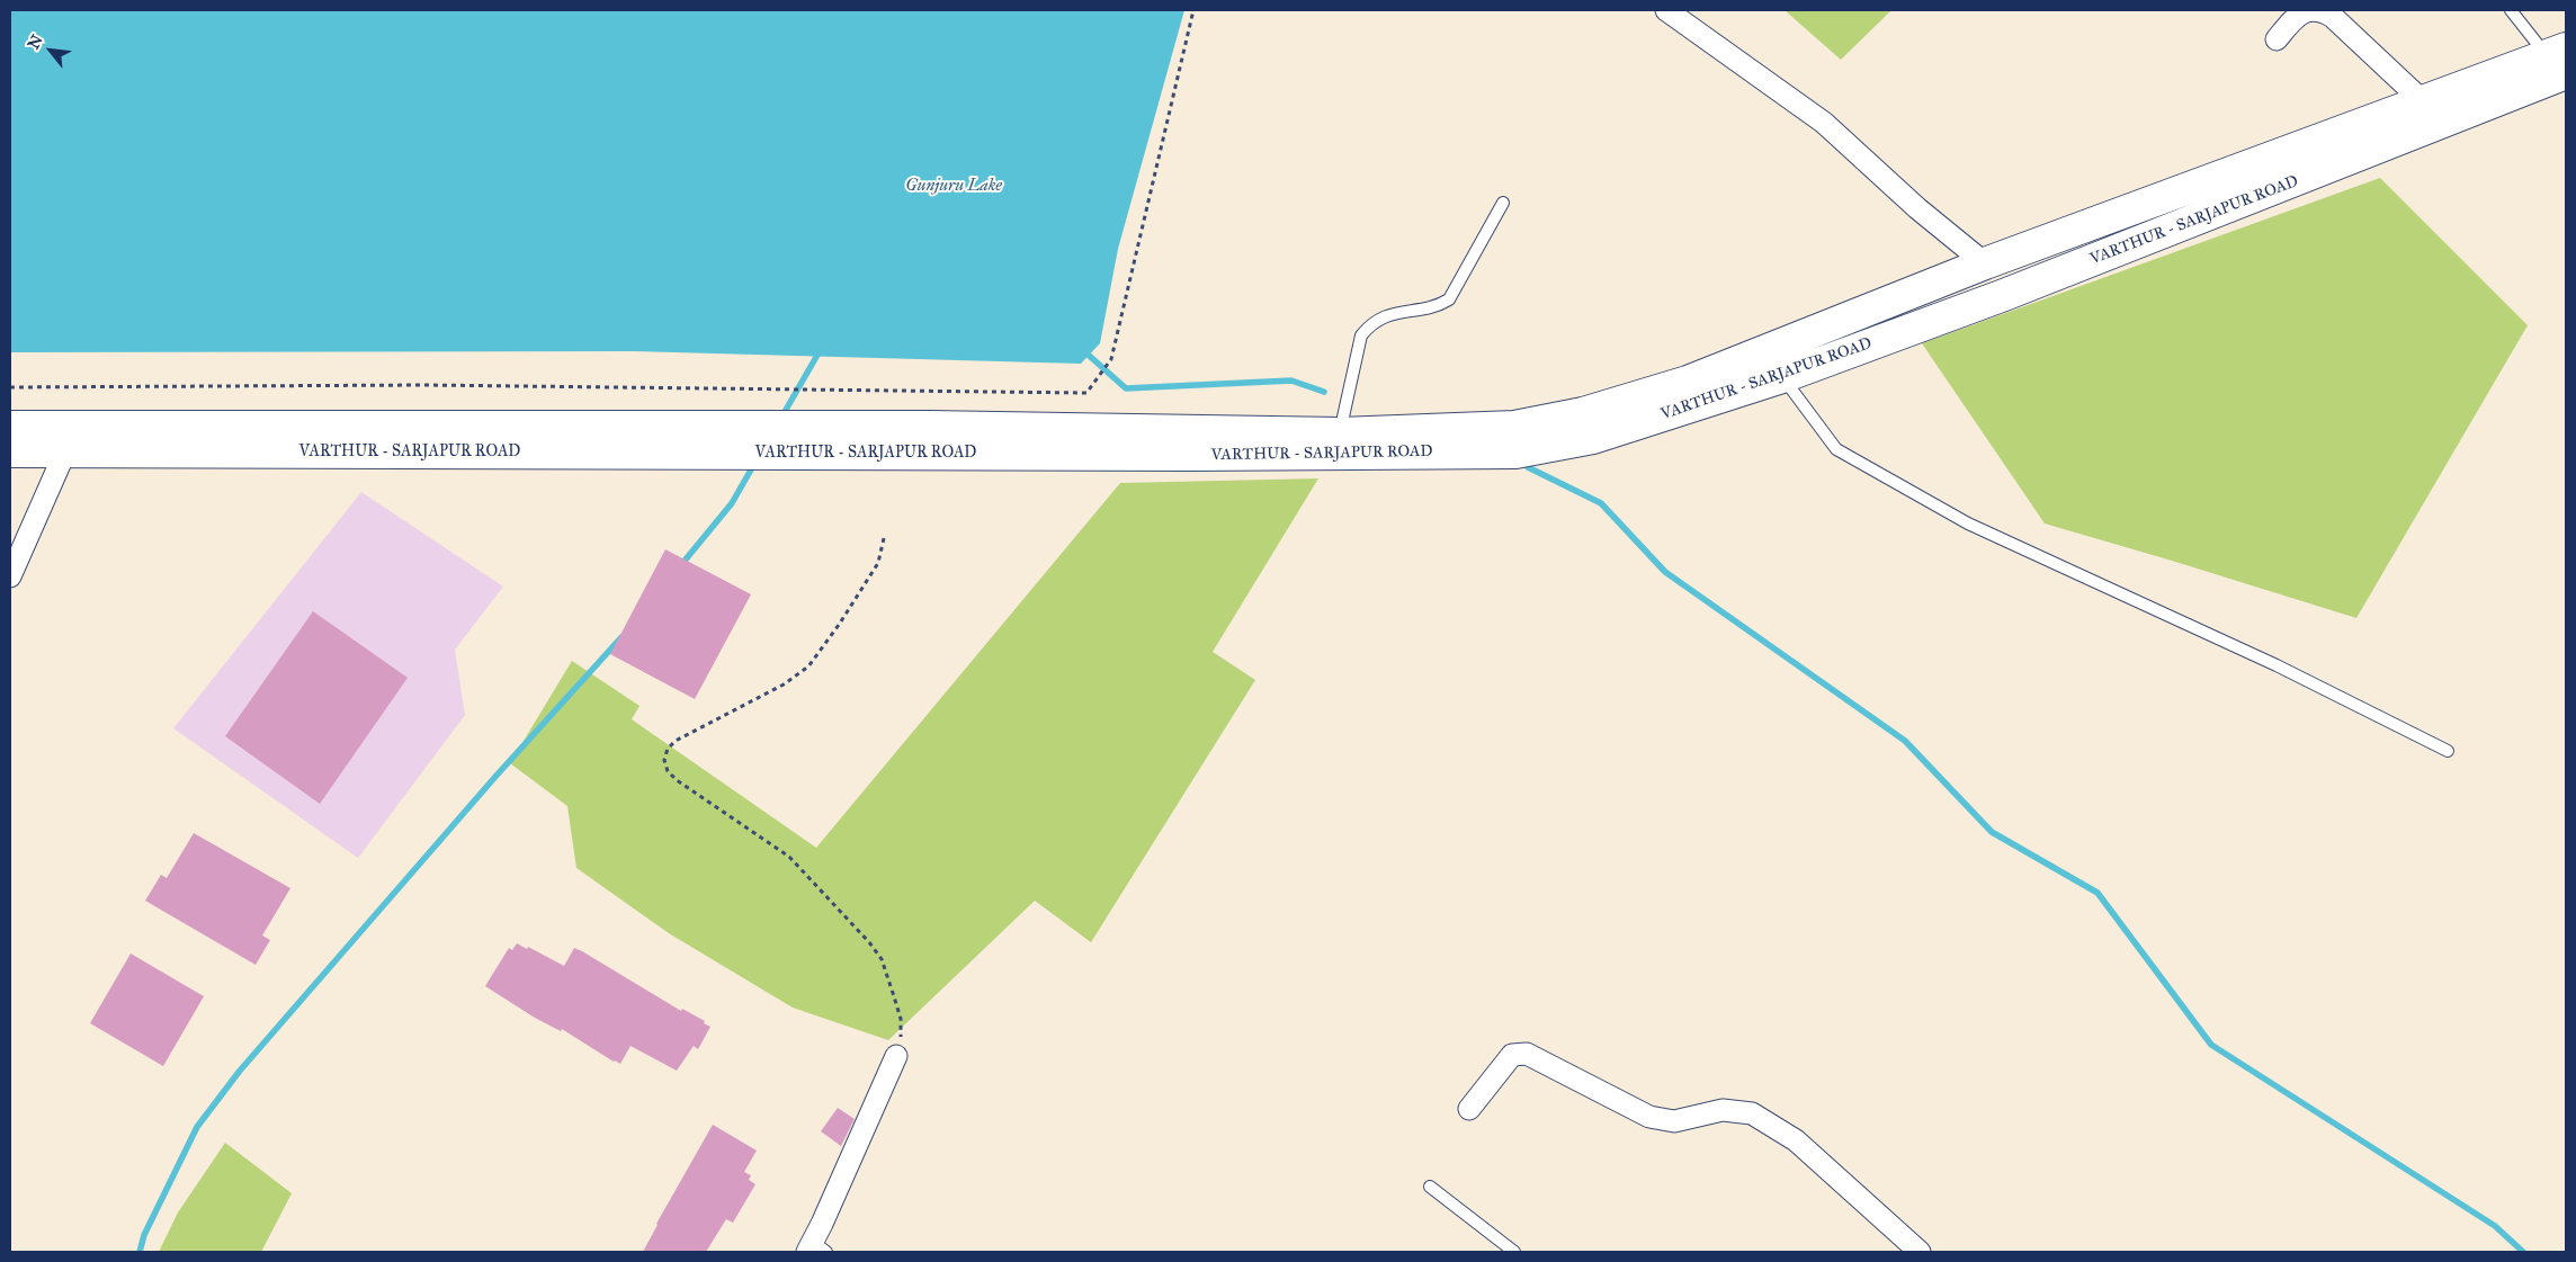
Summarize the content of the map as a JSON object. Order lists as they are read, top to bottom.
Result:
{
  "streets": {
    "main road": ["VARTHUR - SARJAPUR ROAD"]
  },
  "water": ["Gunjuru Lake"],
  "north": "top left"
}
